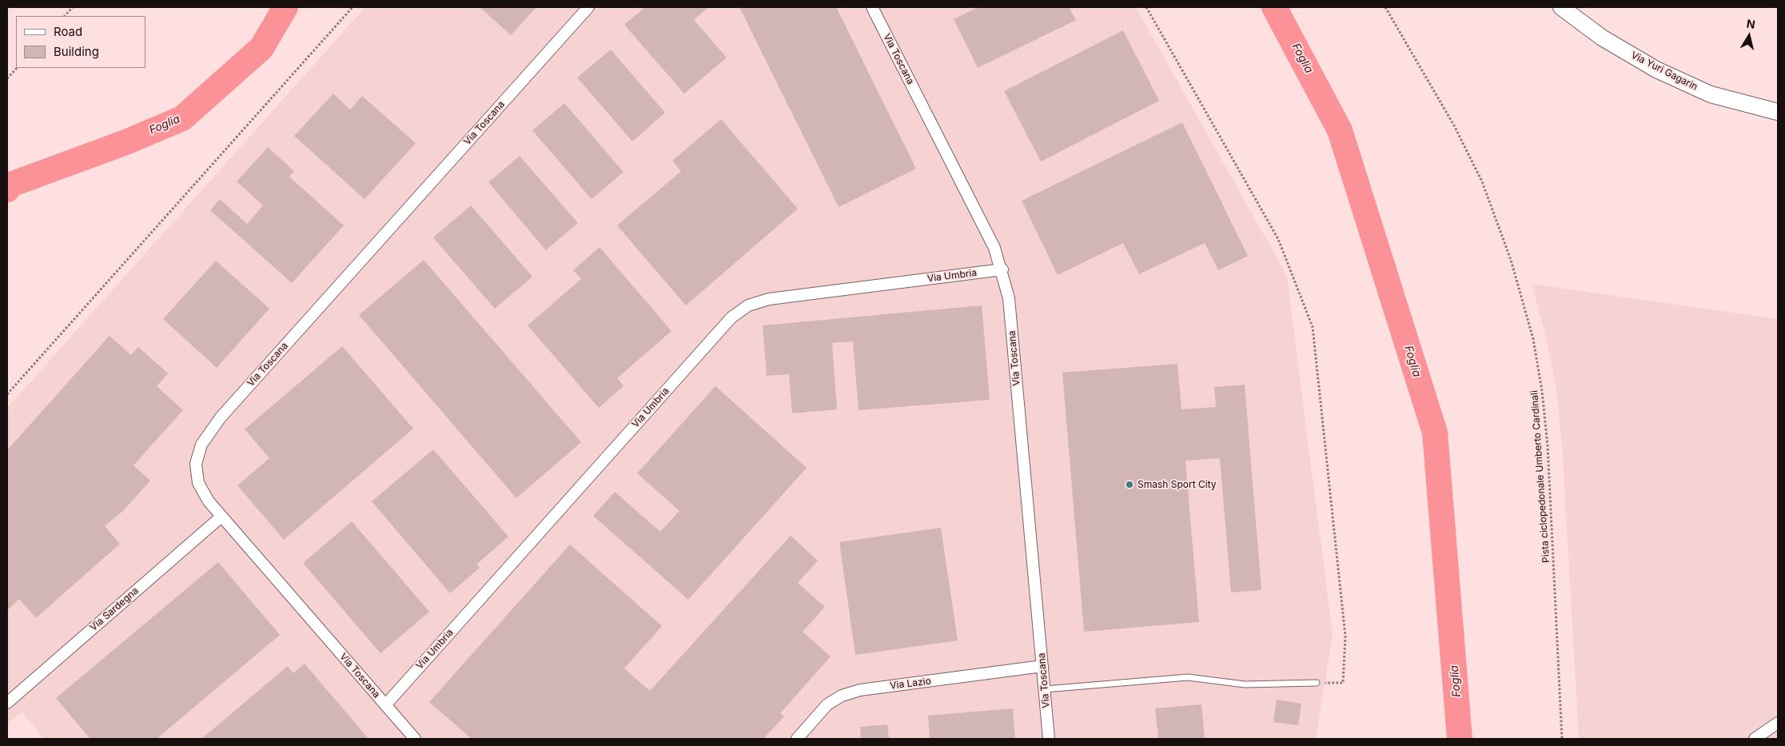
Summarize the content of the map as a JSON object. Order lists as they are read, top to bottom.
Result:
{
  "streets": {
    "main road": ["Via Yuri Gagarin"],
    "street": [
      "Via Toscana",
      "Via Umbria",
      "Via Sardegna",
      "Via Lazio"
    ],
    "path": ["Pista ciclopedonale Umberto Cardinali"]
  },
  "crossings": [
    ["Via Toscana", "Via Umbria"],
    ["Via Toscana", "Via Sardegna"],
    ["Via Toscana", "Via Lazio"]
  ],
  "water": ["Foglia"],
  "places": ["Smash Sport City"],
  "legend": ["Road", "Building"],
  "north": "top"
}
